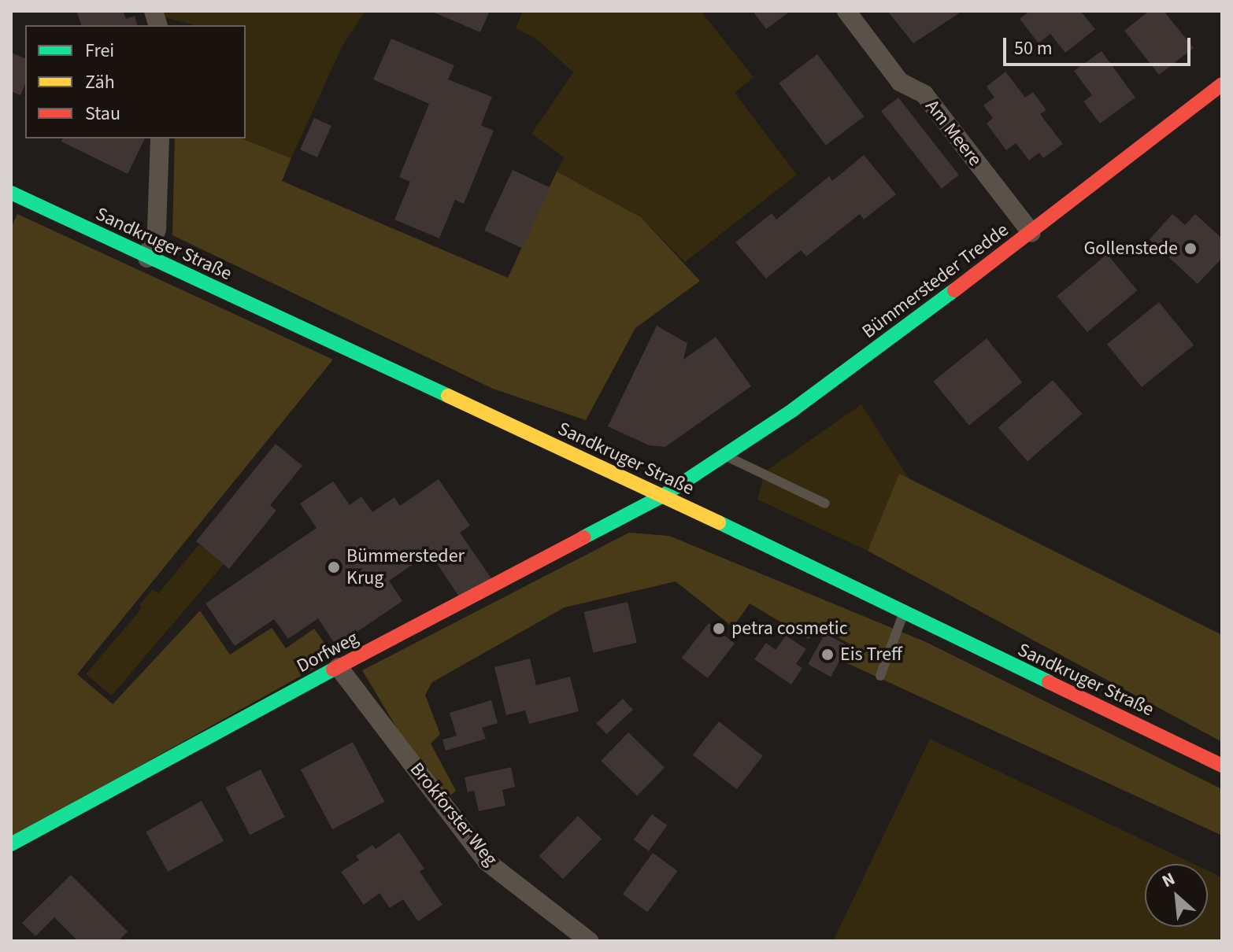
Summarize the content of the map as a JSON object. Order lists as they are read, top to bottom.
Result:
{
  "streets": {
    "street": [
      "Am Meere",
      "Sandkruger Straße",
      "Bümmersteder Tredde",
      "Dorfweg",
      "Brokforster Weg"
    ]
  },
  "crossings": [
    ["Am Meere", "Bümmersteder Tredde"],
    ["Sandkruger Straße", "Bümmersteder Tredde"],
    ["Sandkruger Straße", "Dorfweg"],
    ["Bümmersteder Tredde", "Dorfweg"],
    ["Dorfweg", "Brokforster Weg"]
  ],
  "places": [
    "Gollenstede",
    "Bümmersteder Krug",
    "petra cosmetic",
    "Eis Treff"
  ],
  "legend": ["Frei", "Zäh", "Stau"],
  "scale_bar": "50 m",
  "north": "top left"
}
